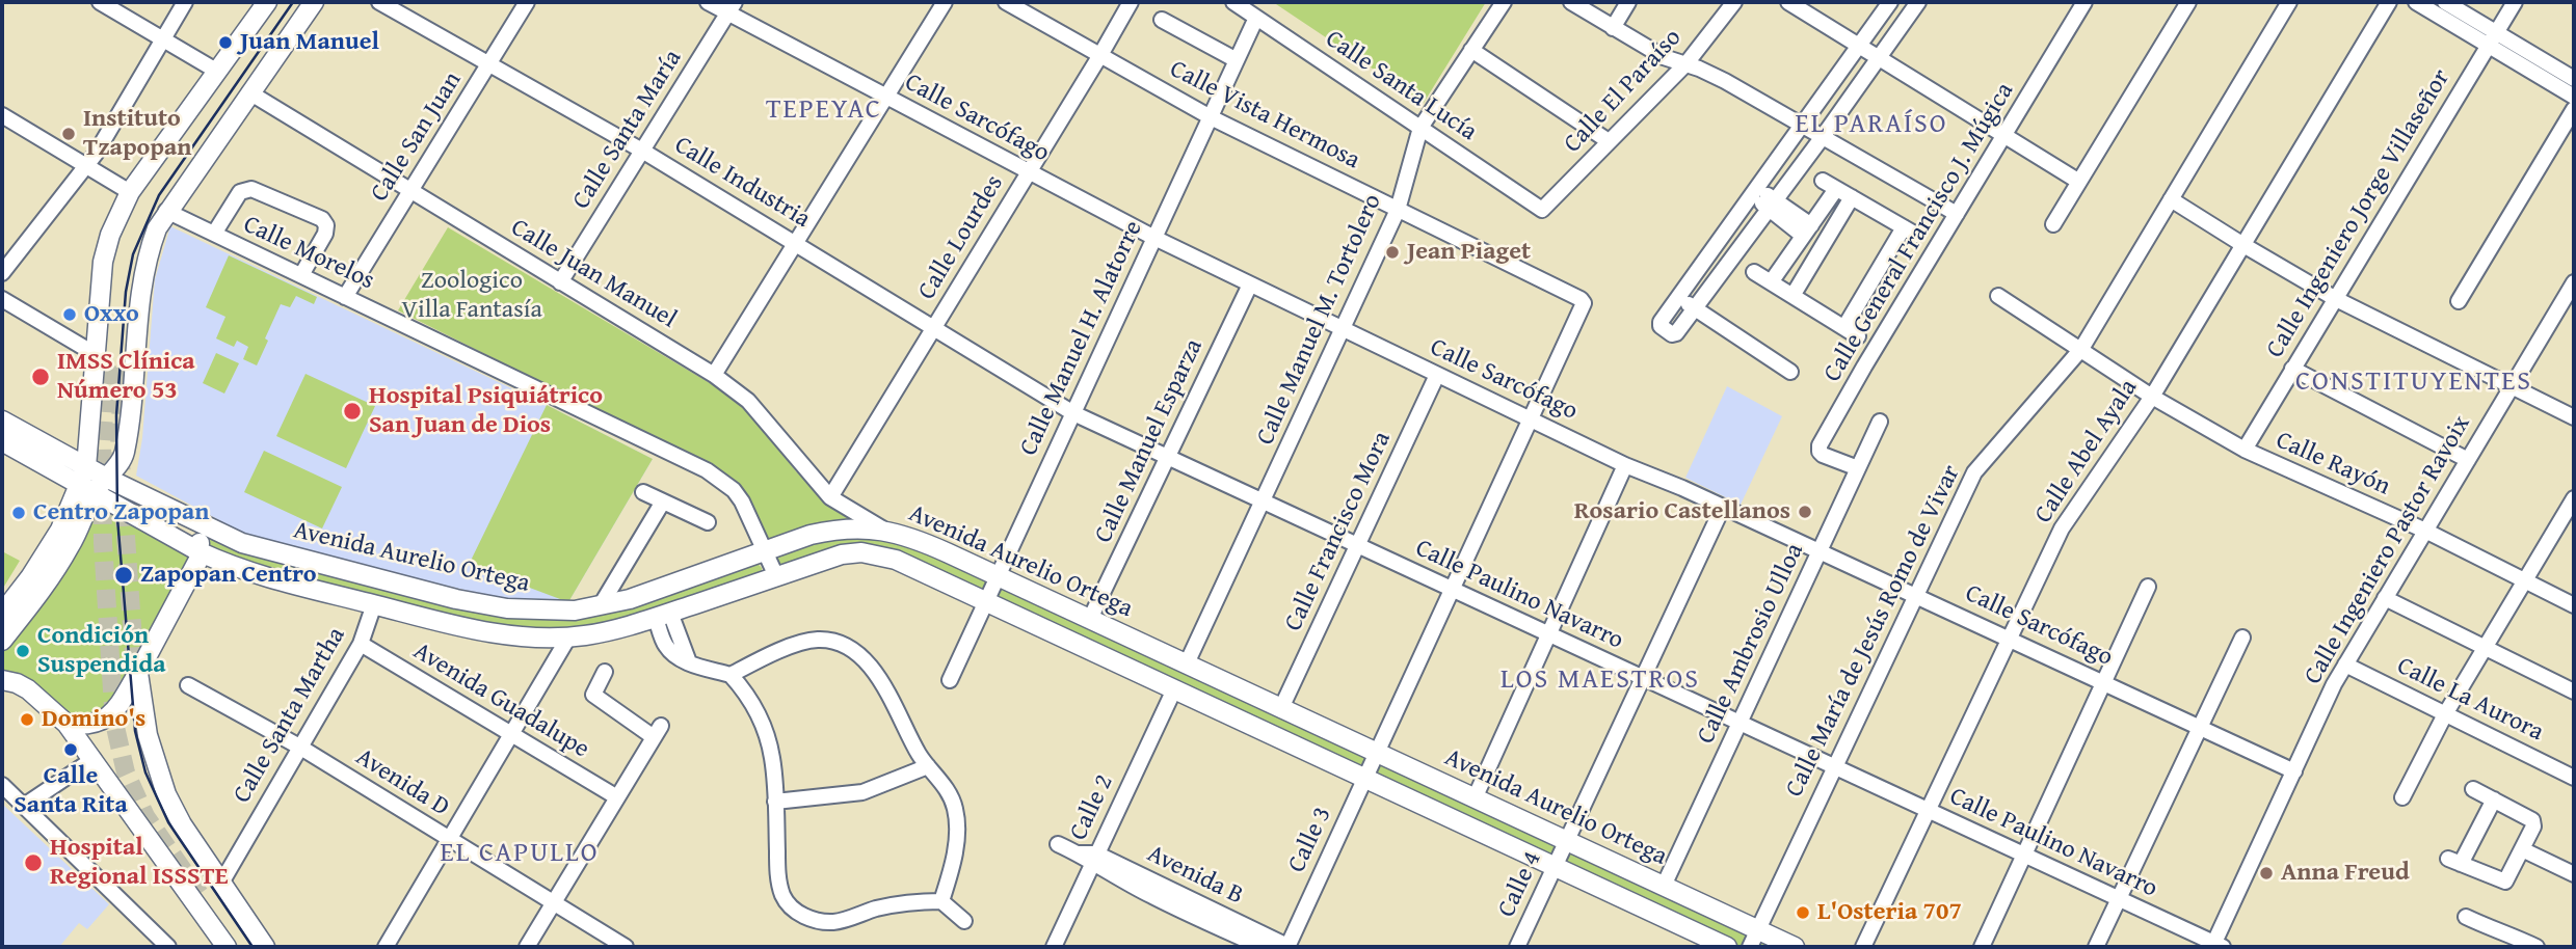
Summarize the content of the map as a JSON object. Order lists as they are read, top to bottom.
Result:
{
  "streets": {
    "main road": ["Avenida Aurelio Ortega"],
    "street": [
      "Calle Santa Lucía",
      "Calle El Paraíso",
      "Calle Vista Hermosa",
      "Calle Sarcófago",
      "Calle Santa María",
      "Calle San Juan",
      "Calle Industria",
      "Calle Ingeniero Jorge Villaseñor",
      "Calle General Francisco J. Múgica",
      "Calle Lourdes",
      "Calle Morelos",
      "Calle Juan Manuel",
      "Calle Manuel M. Tortolero",
      "Calle Manuel H. Alatorre",
      "Calle Manuel Esparza",
      "Calle Abel Ayala",
      "Calle Rayón",
      "Calle Francisco Mora",
      "Calle Ingeniero Pastor Ravoix",
      "Calle Paulino Navarro",
      "Calle María de Jesús Romo de Vivar",
      "Calle Ambrosio Ulloa",
      "Calle La Aurora",
      "Avenida Guadalupe",
      "Calle Santa Martha",
      "Avenida D",
      "Calle 2",
      "Calle 3",
      "Avenida B",
      "Calle 4"
    ]
  },
  "crossings": [
    ["Calle Santa Lucía", "Calle El Paraíso"],
    ["Calle Santa Lucía", "Calle Manuel M. Tortolero"],
    ["Calle Santa Lucía", "Calle Manuel H. Alatorre"],
    ["Calle Vista Hermosa", "Calle Lourdes"],
    ["Calle Vista Hermosa", "Calle Manuel M. Tortolero"],
    ["Calle Vista Hermosa", "Calle Manuel H. Alatorre"],
    ["Calle Vista Hermosa", "Calle 3"],
    ["Calle Sarcófago", "Calle Santa María"],
    ["Calle Sarcófago", "Calle Lourdes"],
    ["Calle Sarcófago", "Calle Manuel M. Tortolero"],
    ["Calle Sarcófago", "Calle Manuel H. Alatorre"],
    ["Calle Sarcófago", "Calle Manuel Esparza"],
    ["Calle Sarcófago", "Calle Abel Ayala"],
    ["Calle Sarcófago", "Calle Francisco Mora"],
    ["Calle Sarcófago", "Calle Ingeniero Pastor Ravoix"],
    ["Calle Sarcófago", "Calle María de Jesús Romo de Vivar"],
    ["Calle Sarcófago", "Calle Ambrosio Ulloa"],
    ["Calle Sarcófago", "Calle 3"],
    ["Calle Sarcófago", "Calle 4"],
    ["Calle Santa María", "Calle Industria"],
    ["Calle Santa María", "Calle Juan Manuel"],
    ["Calle San Juan", "Calle Industria"],
    ["Calle San Juan", "Calle Morelos"],
    ["Calle San Juan", "Calle Juan Manuel"],
    ["Calle Industria", "Calle Lourdes"],
    ["Calle Industria", "Calle Manuel H. Alatorre"],
    ["Calle Industria", "Calle Paulino Navarro"],
    ["Calle Ingeniero Jorge Villaseñor", "Calle Rayón"],
    ["Calle General Francisco J. Múgica", "Calle Ambrosio Ulloa"],
    ["Calle Lourdes", "Calle Juan Manuel"],
    ["Calle Morelos", "Avenida Aurelio Ortega"],
    ["Calle Juan Manuel", "Avenida Aurelio Ortega"],
    ["Calle Manuel M. Tortolero", "Avenida Aurelio Ortega"],
    ["Calle Manuel M. Tortolero", "Calle Paulino Navarro"],
    ["Calle Manuel H. Alatorre", "Avenida Aurelio Ortega"],
    ["Calle Manuel H. Alatorre", "Calle Paulino Navarro"],
    ["Calle Manuel Esparza", "Avenida Aurelio Ortega"],
    ["Calle Manuel Esparza", "Calle Paulino Navarro"],
    ["Calle Abel Ayala", "Calle Rayón"],
    ["Calle Abel Ayala", "Calle Paulino Navarro"],
    ["Calle Rayón", "Calle Ingeniero Pastor Ravoix"],
    ["Calle Rayón", "Calle María de Jesús Romo de Vivar"],
    ["Calle Francisco Mora", "Avenida Aurelio Ortega"],
    ["Calle Francisco Mora", "Calle Paulino Navarro"],
    ["Calle Ingeniero Pastor Ravoix", "Calle Paulino Navarro"],
    ["Calle Ingeniero Pastor Ravoix", "Calle La Aurora"],
    ["Avenida Aurelio Ortega", "Calle María de Jesús Romo de Vivar"],
    ["Avenida Aurelio Ortega", "Calle Ambrosio Ulloa"],
    ["Avenida Aurelio Ortega", "Calle Santa Martha"],
    ["Avenida Aurelio Ortega", "Calle 2"],
    ["Avenida Aurelio Ortega", "Calle 3"],
    ["Avenida Aurelio Ortega", "Calle 4"],
    ["Calle Paulino Navarro", "Calle María de Jesús Romo de Vivar"],
    ["Calle Paulino Navarro", "Calle Ambrosio Ulloa"],
    ["Calle Paulino Navarro", "Calle 3"],
    ["Calle Paulino Navarro", "Calle 4"],
    ["Avenida Guadalupe", "Calle Santa Martha"],
    ["Calle Santa Martha", "Avenida D"],
    ["Calle 2", "Avenida B"],
    ["Calle 3", "Avenida B"]
  ],
  "districts": [
    "TEPEYAC",
    "EL PARAÍSO",
    "CONSTITUYENTES",
    "LOS MAESTROS",
    "EL CAPULLO"
  ],
  "parks": ["Zoologico Villa Fantasía"],
  "places": [
    "Juan Manuel",
    "Instituto Tzapopan",
    "Jean Piaget",
    "Oxxo",
    "IMSS Clínica Número 53",
    "Hospital Psiquiátrico San Juan de Dios",
    "Rosario Castellanos",
    "Centro Zapopan",
    "Zapopan Centro",
    "Condición Suspendida",
    "Domino's",
    "Calle Santa Rita",
    "Hospital Regional ISSSTE",
    "Anna Freud",
    "L'Osteria 707"
  ]
}
